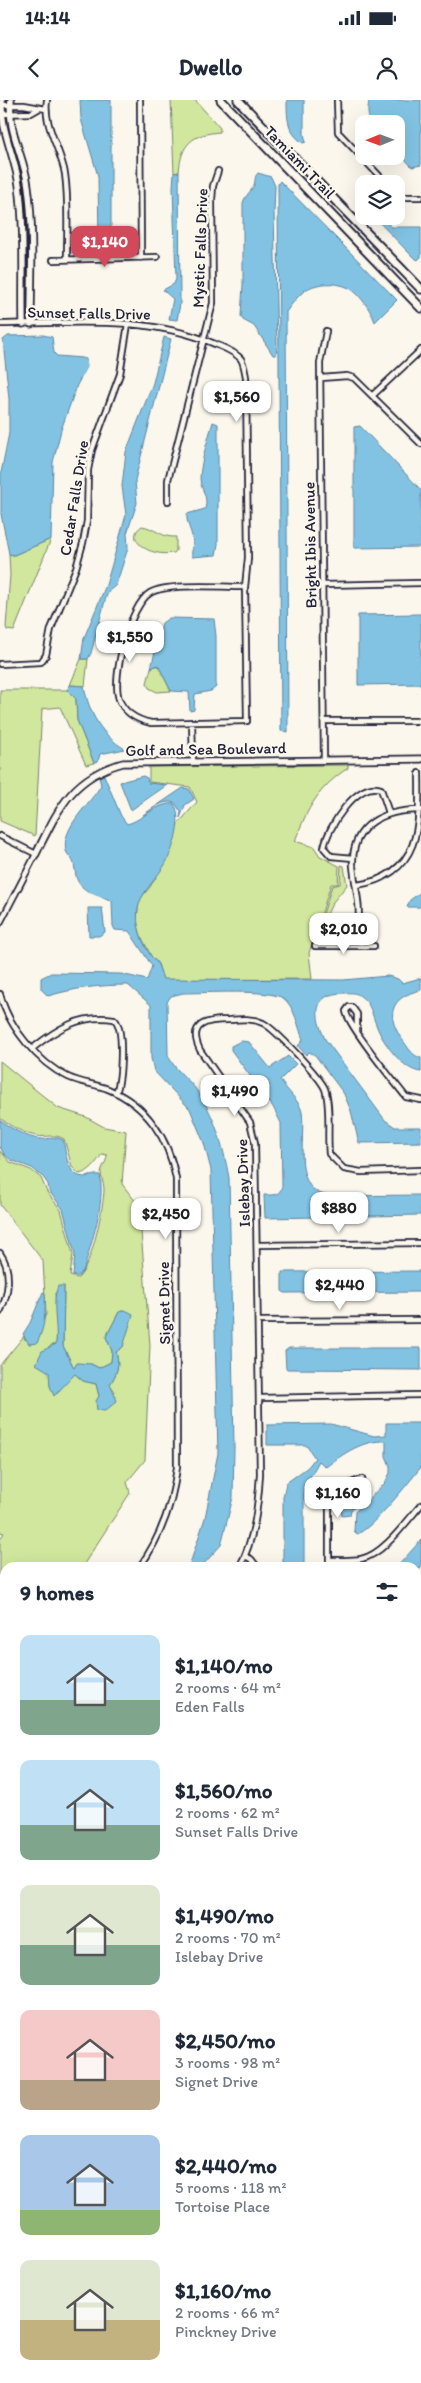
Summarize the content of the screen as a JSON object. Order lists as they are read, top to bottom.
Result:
{
  "streets": {
    "main road": ["Tamiami Trail"],
    "street": [
      "Mystic Falls Drive",
      "Sunset Falls Drive",
      "Cedar Falls Drive",
      "Bright Ibis Avenue",
      "Golf and Sea Boulevard",
      "Islebay Drive",
      "Signet Drive"
    ]
  },
  "crossings": [
    ["Mystic Falls Drive", "Sunset Falls Drive"],
    ["Sunset Falls Drive", "Cedar Falls Drive"],
    ["Bright Ibis Avenue", "Golf and Sea Boulevard"]
  ],
  "north": "left",
  "page": {
    "status": "14:14",
    "header": "Dwello",
    "price": [
      "$1,140",
      "$1,560",
      "$1,550",
      "$2,010",
      "$1,490",
      "$880",
      "$2,450",
      "$2,440",
      "$1,160"
    ],
    "heading": "9 homes",
    "list": [
      {
        "name": "$1,140/mo",
        "note": "2 rooms · 64 m² · Eden Falls"
      },
      {
        "name": "$1,560/mo",
        "note": "2 rooms · 62 m² · Sunset Falls Drive"
      },
      {
        "name": "$1,490/mo",
        "note": "2 rooms · 70 m² · Islebay Drive"
      },
      {
        "name": "$2,450/mo",
        "note": "3 rooms · 98 m² · Signet Drive"
      },
      {
        "name": "$2,440/mo",
        "note": "5 rooms · 118 m² · Tortoise Place"
      },
      {
        "name": "$1,160/mo",
        "note": "2 rooms · 66 m² · Pinckney Drive"
      }
    ]
  }
}
